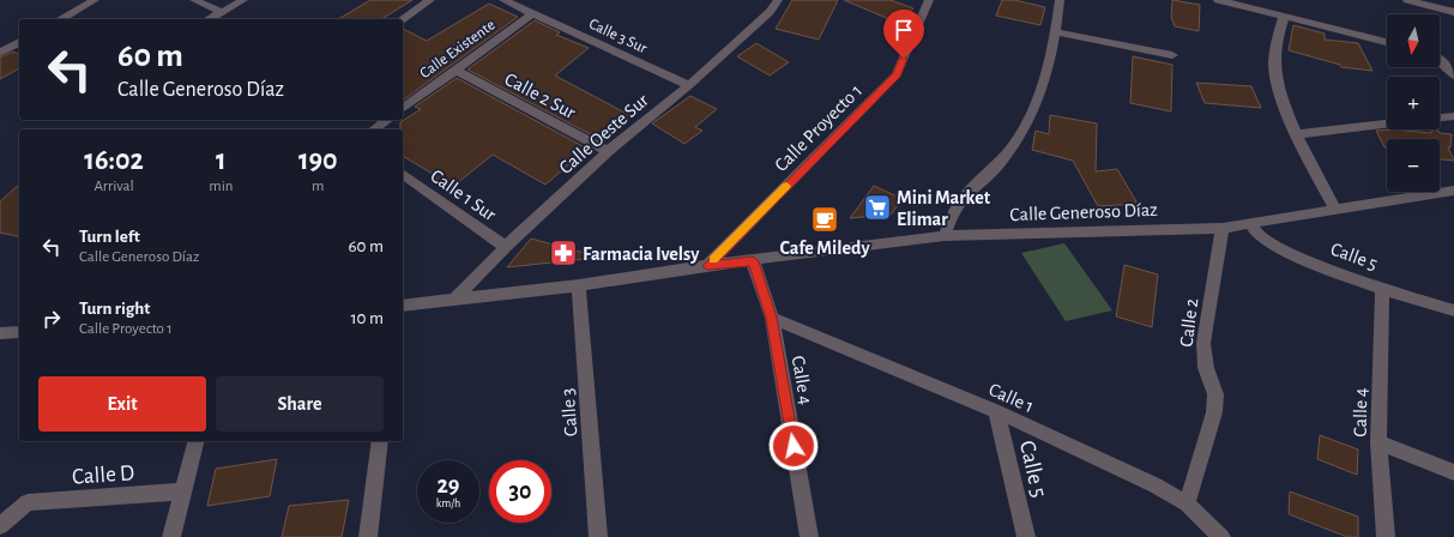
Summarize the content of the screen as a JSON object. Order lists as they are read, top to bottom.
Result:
{
  "streets": {
    "street": [
      "Calle 3 Sur",
      "Calle Existente",
      "Calle 2 Sur",
      "Calle Proyecto 1",
      "Calle Oeste Sur",
      "Calle 1 Sur",
      "Calle Generoso Díaz",
      "Calle 5",
      "Calle 2",
      "Calle 4",
      "Calle 1",
      "Calle 3",
      "Calle D"
    ]
  },
  "crossings": [
    ["Calle 3 Sur", "Calle Existente"],
    ["Calle 3 Sur", "Calle Oeste Sur"],
    ["Calle Existente", "Calle 2 Sur"],
    ["Calle 2 Sur", "Calle Oeste Sur"],
    ["Calle Proyecto 1", "Calle Generoso Díaz"],
    ["Calle Oeste Sur", "Calle 1 Sur"],
    ["Calle Oeste Sur", "Calle Generoso Díaz"],
    ["Calle Generoso Díaz", "Calle 5"],
    ["Calle Generoso Díaz", "Calle 2"],
    ["Calle Generoso Díaz", "Calle 4"],
    ["Calle Generoso Díaz", "Calle 3"],
    ["Calle 5", "Calle 4"],
    ["Calle 5", "Calle 1"],
    ["Calle 2", "Calle 1"],
    ["Calle 4", "Calle 1"]
  ],
  "places": {
    "supermarket": ["Mini Market Elimar"],
    "cafe": ["Cafe Miledy"],
    "pharmacy": ["Farmacia Ivelsy"]
  },
  "north": "bottom",
  "page": {
    "map_buttons": ["+", "−"],
    "turn": ["60 m", "Calle Generoso Díaz"],
    "eta": [
      "16:02",
      "Arrival",
      "1",
      "min",
      "190",
      "m"
    ],
    "list": [
      {
        "name": "Turn left",
        "note": "Calle Generoso Díaz",
        "value": "60 m"
      },
      {
        "name": "Turn right",
        "note": "Calle Proyecto 1",
        "value": "10 m"
      }
    ],
    "buttons": ["Exit", "Share"],
    "speed": "29 km/h",
    "limit": "30"
  }
}
